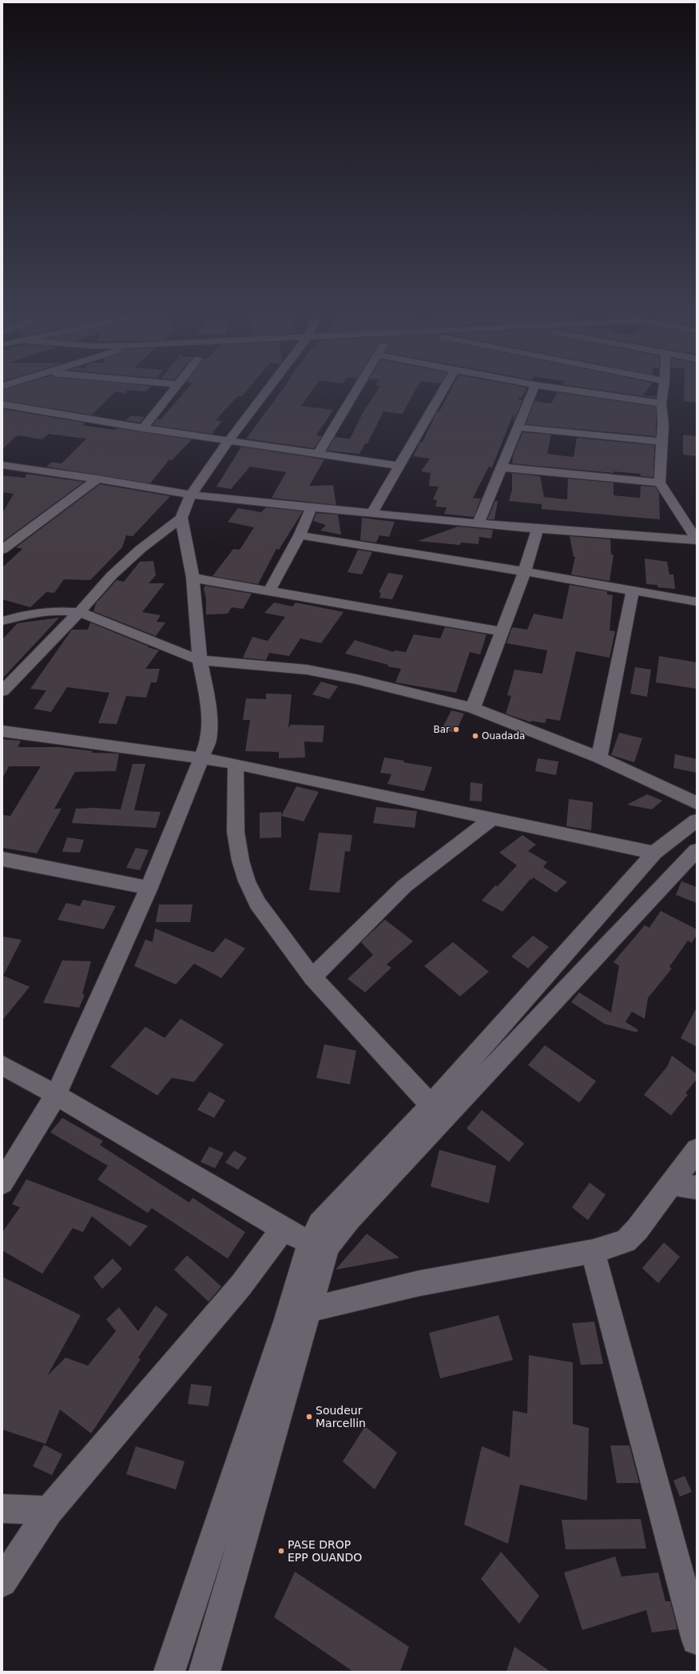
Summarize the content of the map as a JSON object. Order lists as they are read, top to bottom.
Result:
{
  "places": [
    "Bar",
    "Ouadada",
    "Soudeur Marcellin",
    "PASE DROP EPP OUANDO"
  ]
}
